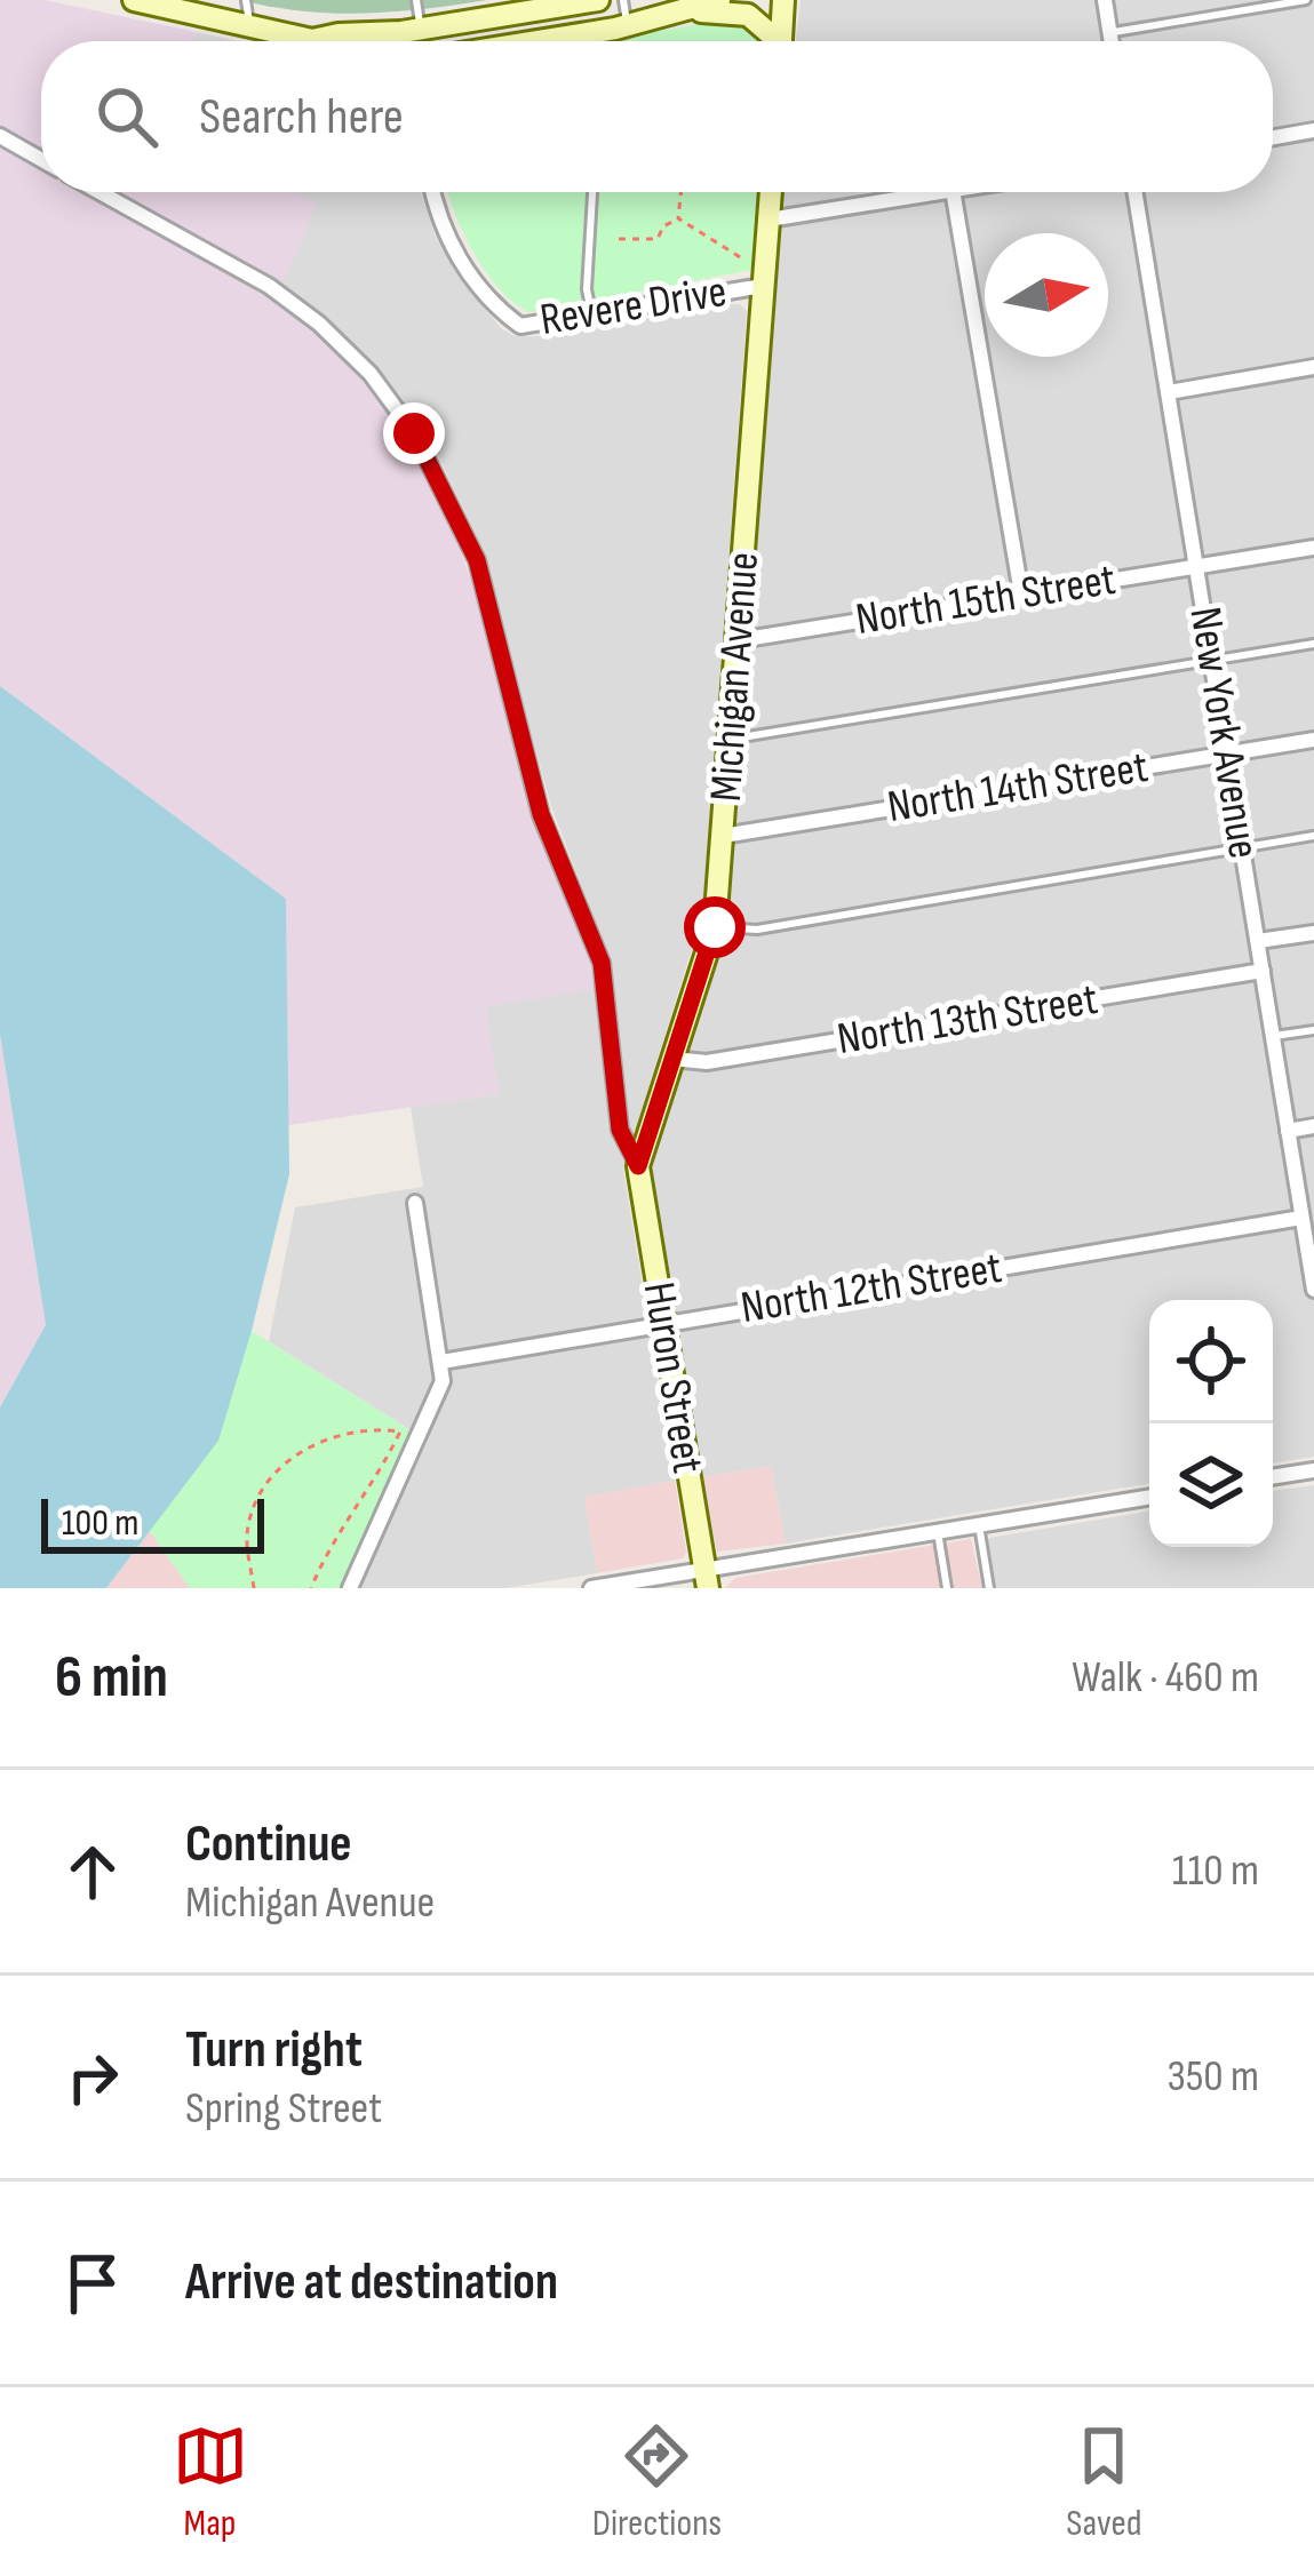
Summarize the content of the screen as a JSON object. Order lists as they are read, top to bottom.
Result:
{
  "streets": {
    "street": [
      "Revere Drive",
      "North 15th Street",
      "Michigan Avenue",
      "New York Avenue",
      "North 14th Street",
      "North 13th Street",
      "North 12th Street",
      "Huron Street"
    ]
  },
  "crossings": [
    ["Revere Drive", "Michigan Avenue"],
    ["North 15th Street", "Michigan Avenue"],
    ["North 15th Street", "New York Avenue"],
    ["Michigan Avenue", "North 14th Street"],
    ["Michigan Avenue", "North 13th Street"],
    ["Michigan Avenue", "Huron Street"],
    ["New York Avenue", "North 14th Street"],
    ["New York Avenue", "North 13th Street"],
    ["New York Avenue", "North 12th Street"],
    ["North 12th Street", "Huron Street"]
  ],
  "scale_bar": "100 m",
  "north": "right",
  "page": {
    "search": "Search here",
    "scale": "100 m",
    "heading": ["6 min", "Walk · 460 m"],
    "list": [
      ["Continue", "Michigan Avenue", "110 m"],
      ["Turn right", "Spring Street", "350 m"],
      "Arrive at destination"
    ],
    "nav": ["Map", "Directions", "Saved"]
  }
}
